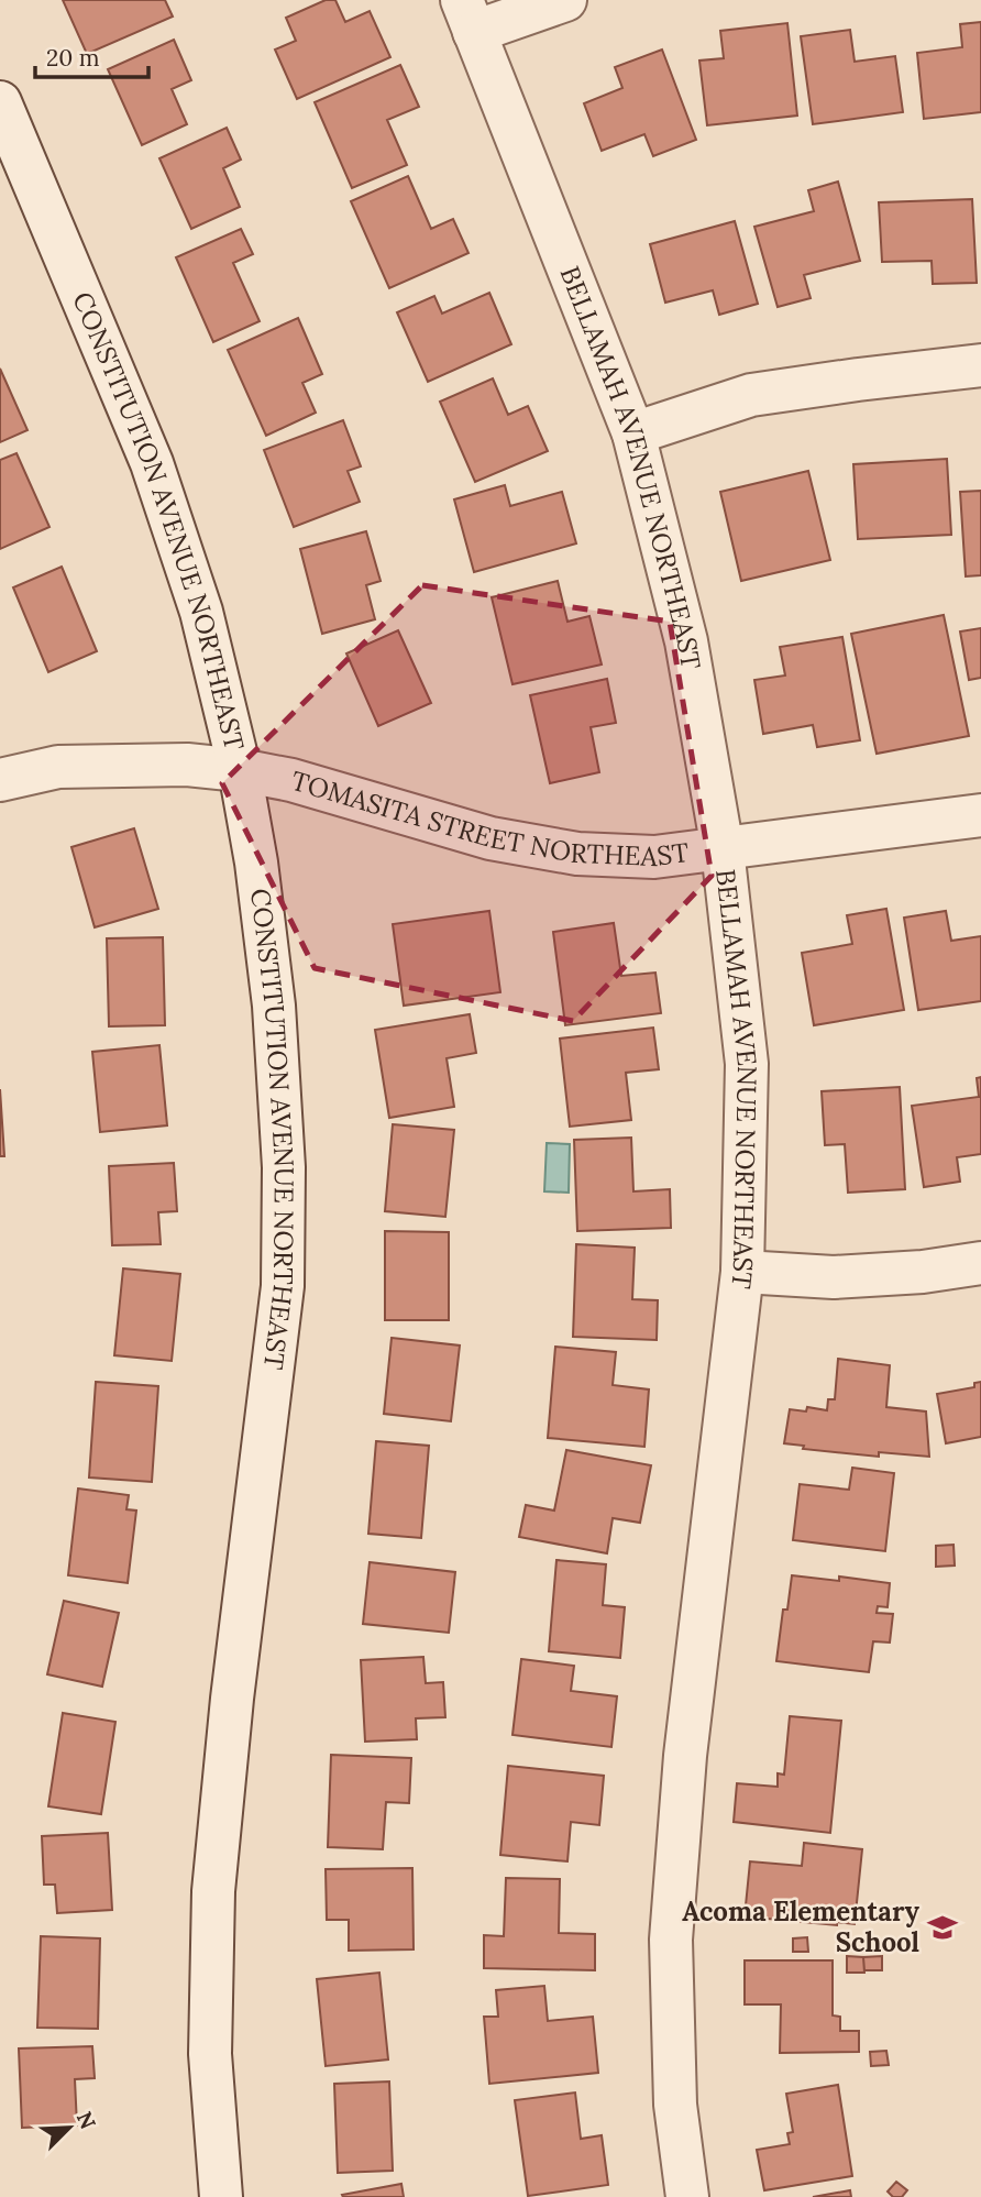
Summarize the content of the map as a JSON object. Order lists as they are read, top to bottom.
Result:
{
  "streets": {
    "street": ["BELLAMAH AVENUE NORTHEAST", "CONSTITUTION AVENUE NORTHEAST", "TOMASITA STREET NORTHEAST"]
  },
  "crossings": [
    ["BELLAMAH AVENUE NORTHEAST", "TOMASITA STREET NORTHEAST"],
    ["CONSTITUTION AVENUE NORTHEAST", "TOMASITA STREET NORTHEAST"]
  ],
  "places": {
    "school or university": ["Acoma Elementary School"]
  },
  "scale_bar": "20 m",
  "north": "top right"
}
